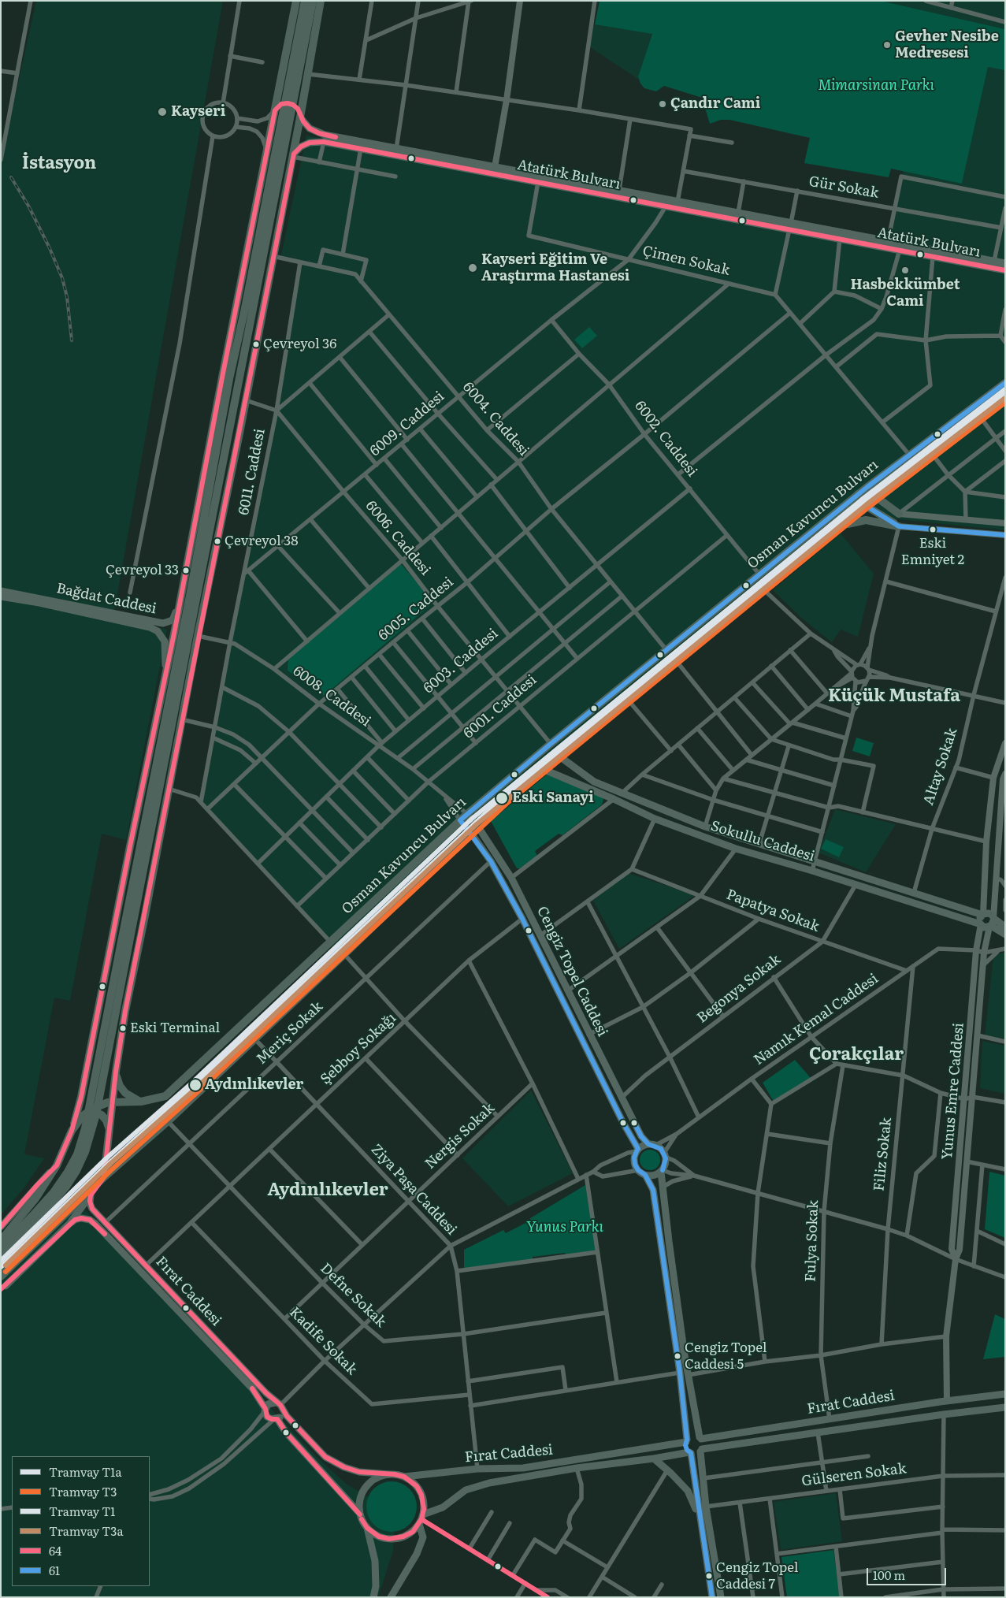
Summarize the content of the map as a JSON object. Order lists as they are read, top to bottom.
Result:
{
  "streets": {
    "highway": ["Osman Kavuncu Bulvarı"],
    "main road": [
      "Atatürk Bulvarı",
      "Bağdat Caddesi",
      "Sokullu Caddesi",
      "Cengiz Topel Caddesi",
      "Fırat Caddesi"
    ],
    "street": [
      "Gür Sokak",
      "Çimen Sokak",
      "6004. Caddesi",
      "6009. Caddesi",
      "6002. Caddesi",
      "6011. Caddesi",
      "6006. Caddesi",
      "6005. Caddesi",
      "6003. Caddesi",
      "6008. Caddesi",
      "6001. Caddesi",
      "Altay Sokak",
      "Papatya Sokak",
      "Begonya Sokak",
      "Namık Kemal Caddesi",
      "Meriç Sokak",
      "Şebboy Sokağı",
      "Yunus Emre Caddesi",
      "Nergis Sokak",
      "Filiz Sokak",
      "Ziya Paşa Caddesi",
      "Fulya Sokak",
      "Defne Sokak",
      "Kadife Sokak",
      "Gülseren Sokak"
    ]
  },
  "crossings": [
    ["Atatürk Bulvarı", "Çimen Sokak"],
    ["Atatürk Bulvarı", "6009. Caddesi"],
    ["Çimen Sokak", "6009. Caddesi"],
    ["6004. Caddesi", "6009. Caddesi"],
    ["6004. Caddesi", "6011. Caddesi"],
    ["6004. Caddesi", "Osman Kavuncu Bulvarı"],
    ["6004. Caddesi", "6005. Caddesi"],
    ["6004. Caddesi", "6003. Caddesi"],
    ["6004. Caddesi", "6001. Caddesi"],
    ["6009. Caddesi", "6002. Caddesi"],
    ["6009. Caddesi", "6011. Caddesi"],
    ["6009. Caddesi", "6006. Caddesi"],
    ["6002. Caddesi", "Osman Kavuncu Bulvarı"],
    ["6002. Caddesi", "6005. Caddesi"],
    ["6002. Caddesi", "6003. Caddesi"],
    ["6002. Caddesi", "6001. Caddesi"],
    ["6011. Caddesi", "6006. Caddesi"],
    ["6011. Caddesi", "6008. Caddesi"],
    ["Osman Kavuncu Bulvarı", "6006. Caddesi"],
    ["Osman Kavuncu Bulvarı", "Sokullu Caddesi"],
    ["Osman Kavuncu Bulvarı", "Cengiz Topel Caddesi"],
    ["Osman Kavuncu Bulvarı", "Ziya Paşa Caddesi"],
    ["Osman Kavuncu Bulvarı", "Defne Sokak"],
    ["6006. Caddesi", "6005. Caddesi"],
    ["6006. Caddesi", "6003. Caddesi"],
    ["6006. Caddesi", "6001. Caddesi"],
    ["6005. Caddesi", "6008. Caddesi"],
    ["6003. Caddesi", "6008. Caddesi"],
    ["6008. Caddesi", "6001. Caddesi"],
    ["Altay Sokak", "Sokullu Caddesi"],
    ["Sokullu Caddesi", "Begonya Sokak"],
    ["Sokullu Caddesi", "Yunus Emre Caddesi"],
    ["Papatya Sokak", "Begonya Sokak"],
    ["Papatya Sokak", "Namık Kemal Caddesi"],
    ["Cengiz Topel Caddesi", "Begonya Sokak"],
    ["Cengiz Topel Caddesi", "Namık Kemal Caddesi"],
    ["Cengiz Topel Caddesi", "Meriç Sokak"],
    ["Cengiz Topel Caddesi", "Şebboy Sokağı"],
    ["Namık Kemal Caddesi", "Yunus Emre Caddesi"],
    ["Namık Kemal Caddesi", "Filiz Sokak"],
    ["Meriç Sokak", "Ziya Paşa Caddesi"],
    ["Meriç Sokak", "Fırat Caddesi"],
    ["Meriç Sokak", "Defne Sokak"],
    ["Şebboy Sokağı", "Ziya Paşa Caddesi"],
    ["Şebboy Sokağı", "Fırat Caddesi"],
    ["Şebboy Sokağı", "Defne Sokak"],
    ["Şebboy Sokağı", "Kadife Sokak"],
    ["Yunus Emre Caddesi", "Fırat Caddesi"],
    ["Nergis Sokak", "Ziya Paşa Caddesi"],
    ["Nergis Sokak", "Defne Sokak"],
    ["Nergis Sokak", "Kadife Sokak"],
    ["Ziya Paşa Caddesi", "Fırat Caddesi"],
    ["Ziya Paşa Caddesi", "Defne Sokak"],
    ["Ziya Paşa Caddesi", "Kadife Sokak"],
    ["Fulya Sokak", "Fırat Caddesi"]
  ],
  "districts": [
    "İstasyon",
    "Küçük Mustafa",
    "Çorakçılar",
    "Aydınlıkevler"
  ],
  "parks": ["Mimarsinan Parkı", "Yunus Parkı"],
  "places": [
    "Gevher Nesibe Medresesi",
    "Çandır Cami",
    "Kayseri",
    "Kayseri Eğitim Ve Araştırma Hastanesi",
    "Hasbekkümbet Cami",
    "Çevreyol 36",
    "Eski Emniyet 2",
    "Çevreyol 38",
    "Çevreyol 33",
    "Eski Sanayi",
    "Eski Terminal",
    "Aydınlıkevler",
    "Cengiz Topel Caddesi 5",
    "Cengiz Topel Caddesi 7"
  ],
  "lines": [
    "transit line 64",
    "transit line 61",
    "tram line T1",
    "tram line T1a",
    "tram line T3a",
    "tram line T3"
  ],
  "legend": [
    "Tramvay T1a",
    "Tramvay T3",
    "Tramvay T1",
    "Tramvay T3a",
    "64",
    "61"
  ],
  "scale_bar": "100 m"
}
